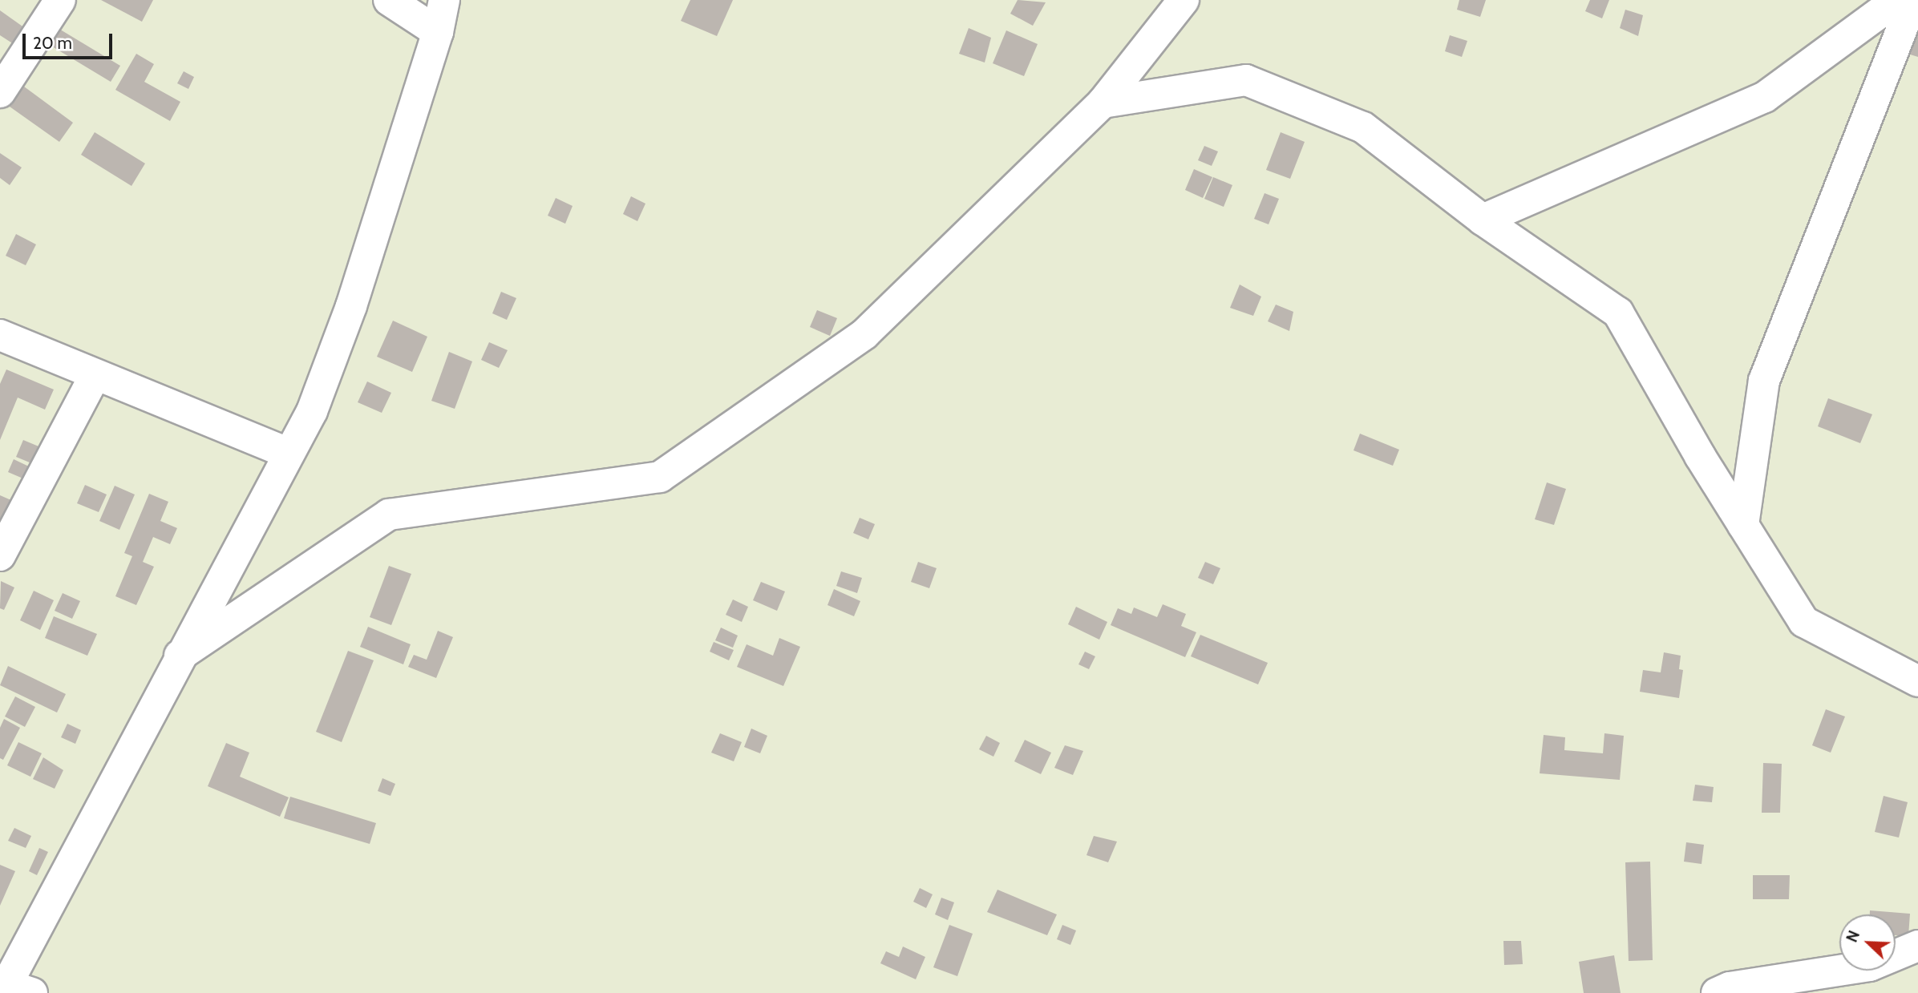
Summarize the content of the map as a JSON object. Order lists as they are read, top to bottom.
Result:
{
  "scale_bar": "20 m",
  "north": "top left"
}
